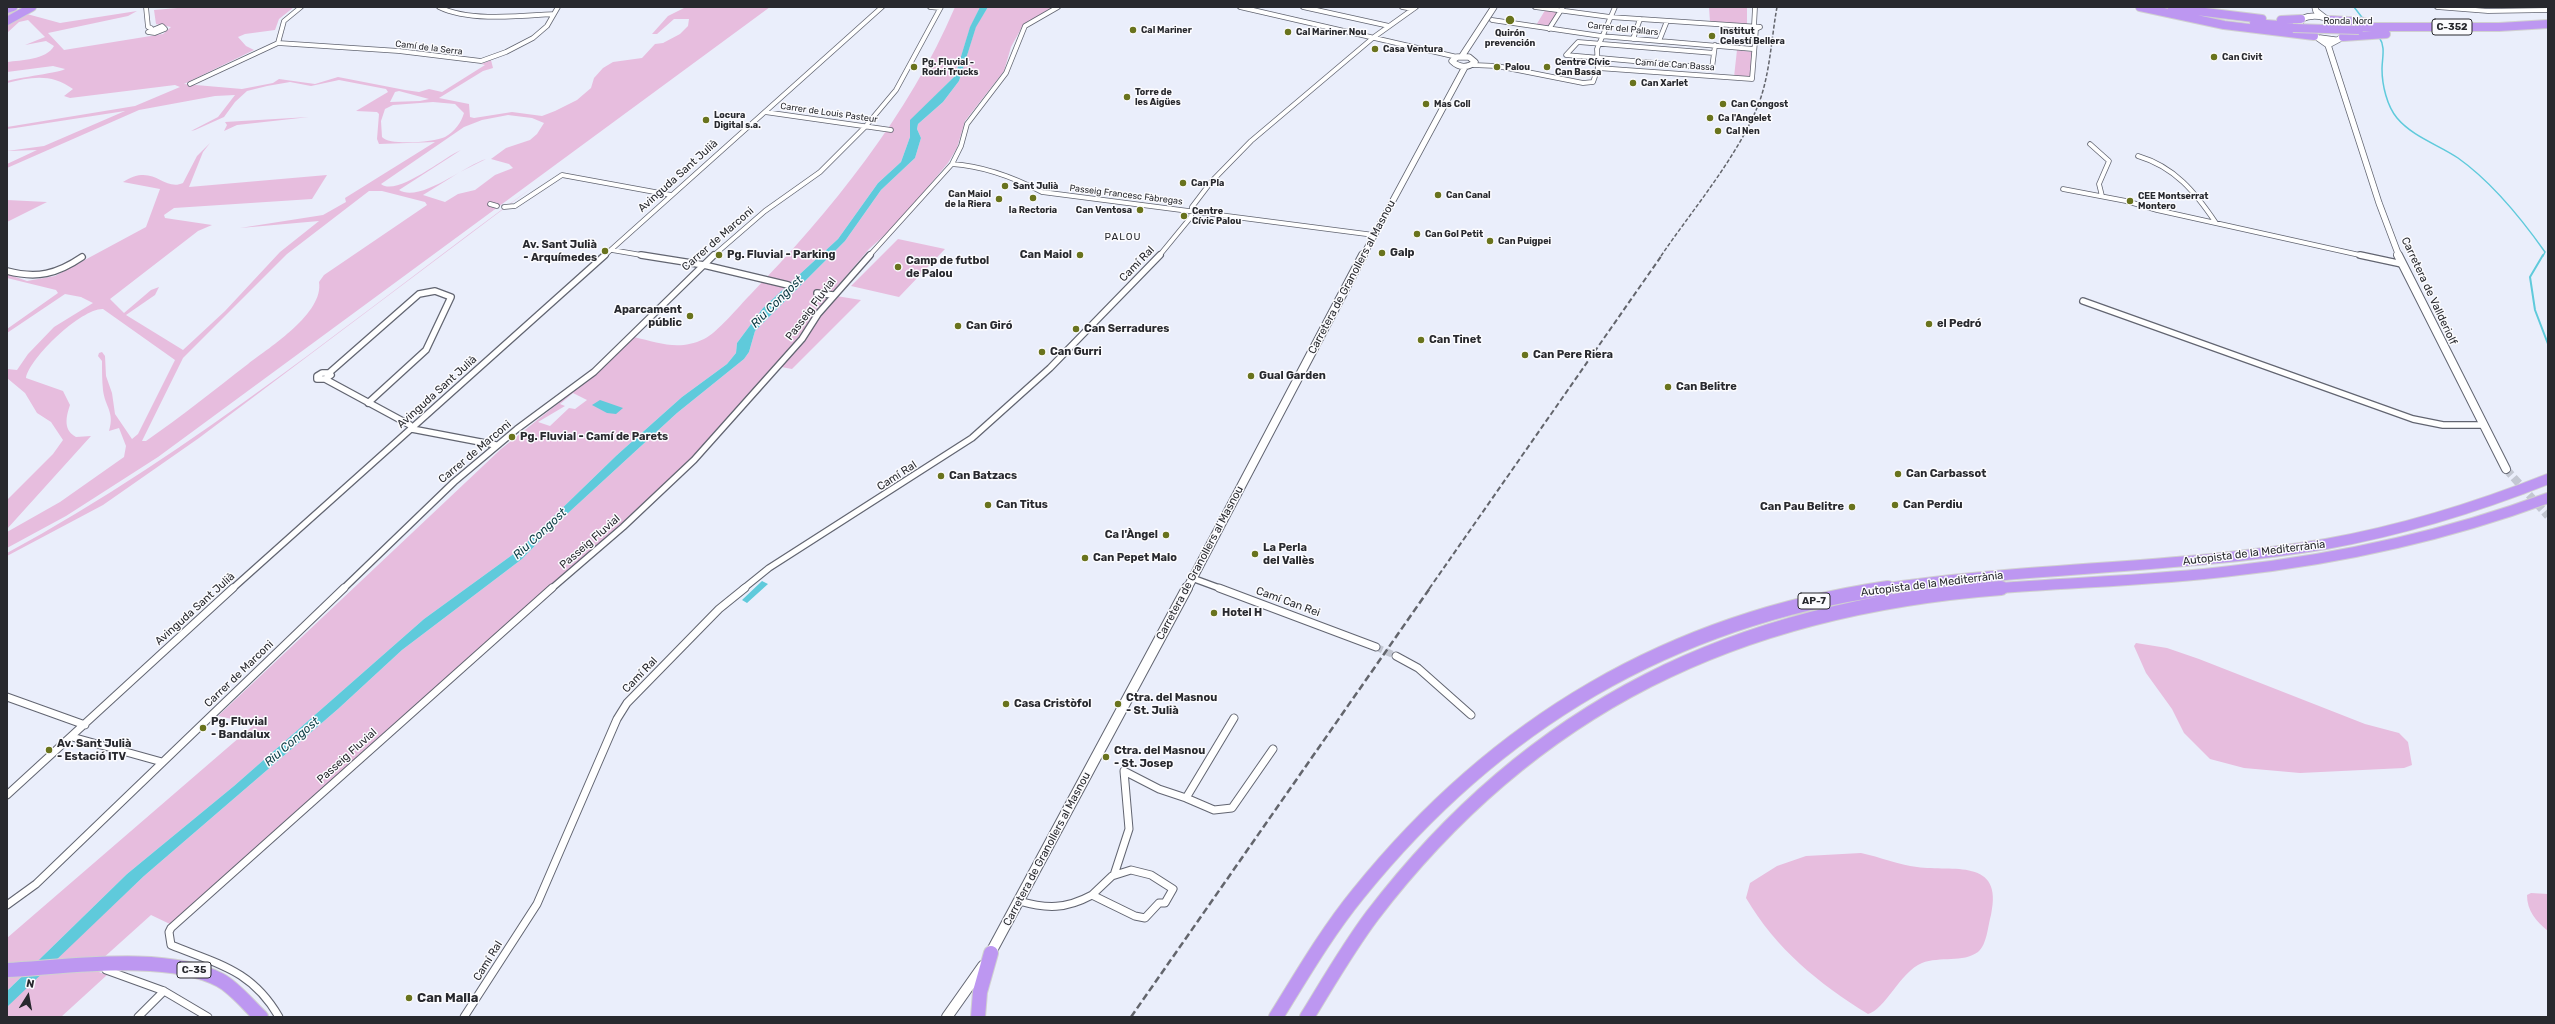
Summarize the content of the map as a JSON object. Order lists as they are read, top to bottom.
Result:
{
  "streets": {
    "highway": [
      "Ronda Nord",
      "C-352",
      "Autopista de la Mediterrània",
      "AP-7",
      "C-35"
    ],
    "main road": ["Carretera de Granollers al Masnou", "Carretera de Vallderiolf"],
    "street": [
      "Carrer del Pallars",
      "Camí de la Serra",
      "Camí de Can Bassa",
      "Carrer de Louis Pasteur",
      "Avinguda Sant Julià",
      "Passeig Francesc Fàbregas",
      "Carrer de Marconi",
      "Camí Ral",
      "Passeig Fluvial",
      "Camí Can Rei"
    ]
  },
  "crossings": [
    ["Carrer del Pallars", "Camí de Can Bassa"],
    ["Carrer de Louis Pasteur", "Avinguda Sant Julià"],
    ["Carrer de Louis Pasteur", "Carrer de Marconi"],
    ["Passeig Francesc Fàbregas", "Camí Ral"],
    ["Passeig Francesc Fàbregas", "Carretera de Granollers al Masnou"],
    ["Passeig Francesc Fàbregas", "Passeig Fluvial"],
    ["Carretera de Granollers al Masnou", "Camí Can Rei"]
  ],
  "districts": ["PALOU"],
  "water": ["Riu Congost"],
  "places": [
    "Quirón prevención",
    "Cal Mariner",
    "Cal Mariner Nou",
    "Institut Celestí Bellera",
    "Casa Ventura",
    "Can Civit",
    "Pg. Fluvial - Rodri Trucks",
    "Palou",
    "Centre Cívic Can Bassa",
    "Can Xarlet",
    "Torre de les Aigües",
    "Mas Coll",
    "Can Congost",
    "Ca l'Angelet",
    "Locura Digital s.a.",
    "Cal Nen",
    "Can Pla",
    "Sant Julià",
    "Can Canal",
    "la Rectoria",
    "Can Maiol de la Riera",
    "CEE Montserrat Montero",
    "Can Ventosa",
    "Centre Cívic Palou",
    "Can Gol Petit",
    "Can Puigpei",
    "Av. Sant Julià - Arquímedes",
    "Galp",
    "Pg. Fluvial - Parking",
    "Can Maiol",
    "Camp de futbol de Palou",
    "Aparcament públic",
    "el Pedró",
    "Can Giró",
    "Can Serradures",
    "Can Tinet",
    "Can Gurri",
    "Can Pere Riera",
    "Gual Garden",
    "Can Belitre",
    "Pg. Fluvial - Camí de Parets",
    "Can Carbassot",
    "Can Batzacs",
    "Can Titus",
    "Can Perdiu",
    "Can Pau Belitre",
    "Ca l'Àngel",
    "La Perla del Vallès",
    "Can Pepet Malo",
    "Hotel H",
    "Casa Cristòfol",
    "Ctra. del Masnou - St. Julià",
    "Pg. Fluvial - Bandalux",
    "Av. Sant Julià - Estació ITV",
    "Ctra. del Masnou - St. Josep",
    "Can Malla"
  ],
  "north": "top"
}
